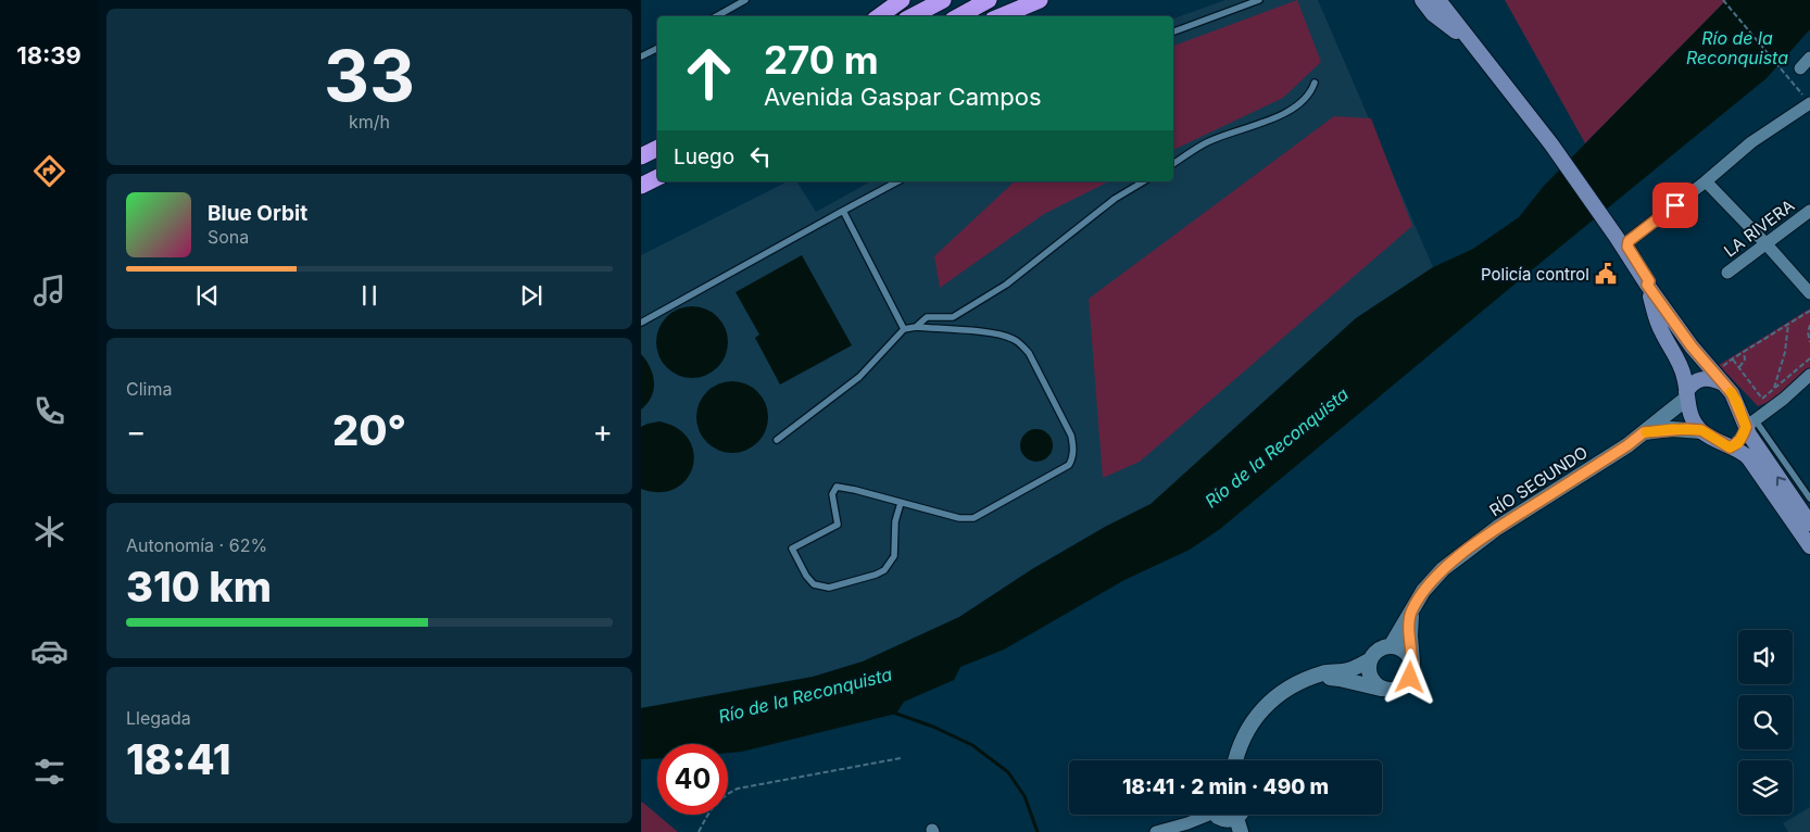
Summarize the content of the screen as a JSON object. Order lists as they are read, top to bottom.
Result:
{
  "streets": {
    "street": ["LA RIVERA", "RÍO SEGUNDO"]
  },
  "water": ["Río de la Reconquista"],
  "places": {
    "public building": ["Policía control"]
  },
  "page": {
    "tabs": "18:39",
    "tile": [
      ["33", "km/h"],
      "Clima",
      ["Autonomía · 62%", "310 km"],
      ["Llegada", "18:41"]
    ],
    "turn": ["270 m", "Avenida Gaspar Campos"],
    "then": "Luego",
    "song": ["Blue Orbit", "Sona"],
    "heat": ["−", "20°", "+"],
    "limit": "40",
    "trip": "18:41 · 2 min · 490 m"
  }
}
